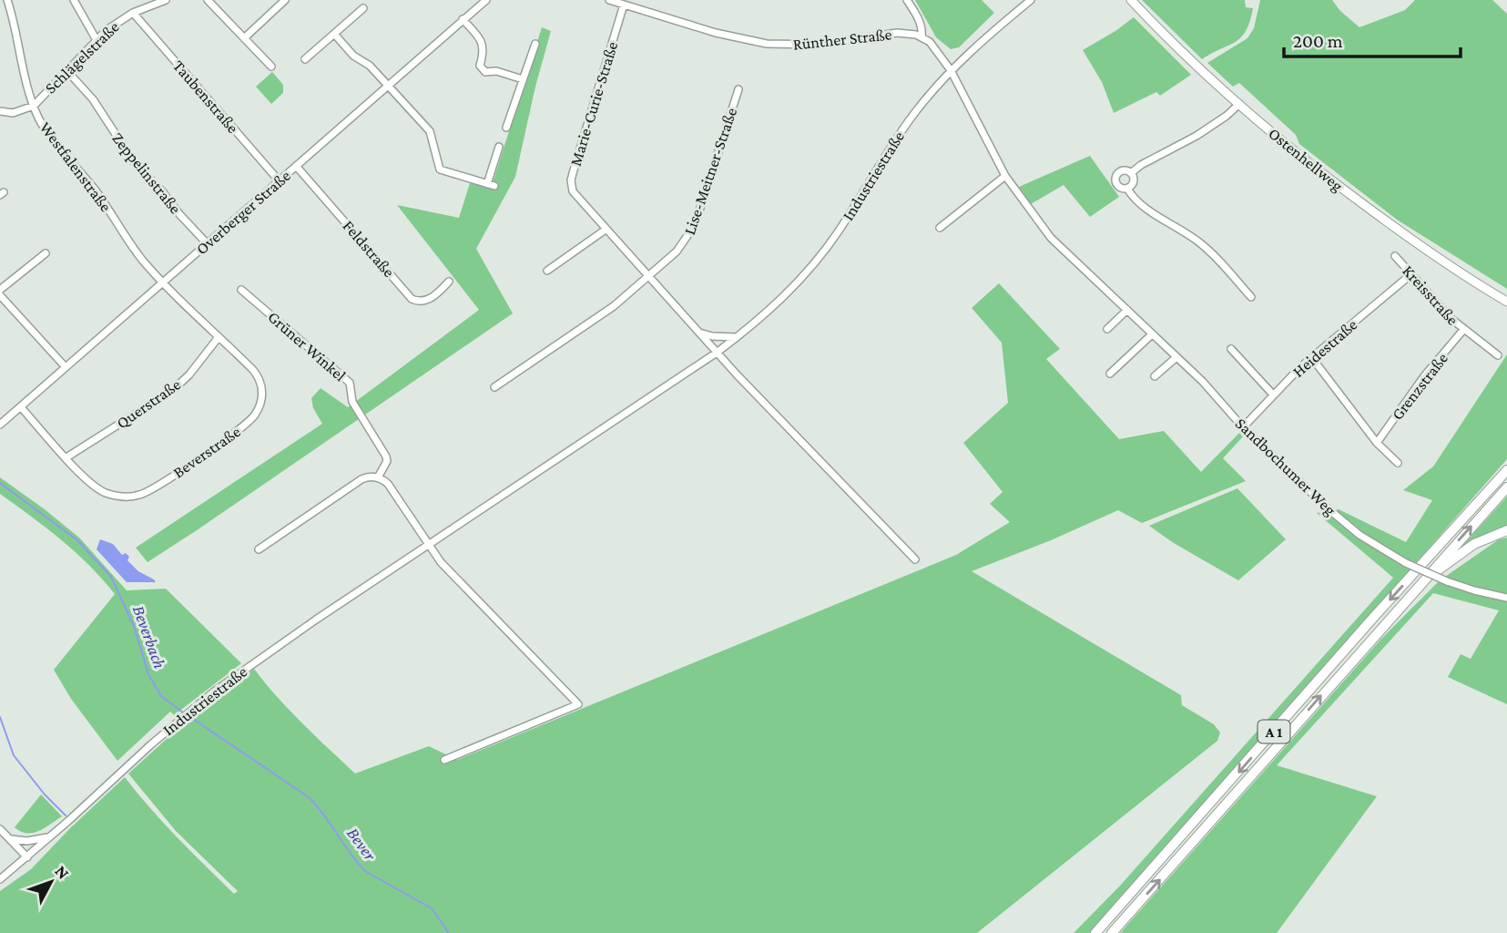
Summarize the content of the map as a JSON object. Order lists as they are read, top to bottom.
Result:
{
  "streets": {
    "highway": ["A 1"],
    "main road": ["Ostenhellweg"],
    "street": [
      "Rünther Straße",
      "Schlägelstraße",
      "Taubenstraße",
      "Marie-Curie-Straße",
      "Westfalenstraße",
      "Lise-Meitner-Straße",
      "Zeppelinstraße",
      "Industriestraße",
      "Overberger Straße",
      "Feldstraße",
      "Kreisstraße",
      "Grüner Winkel",
      "Heidestraße",
      "Grenzstraße",
      "Querstraße",
      "Beverstraße",
      "Sandbochumer Weg"
    ]
  },
  "crossings": [
    ["Rünther Straße", "Marie-Curie-Straße"],
    ["Schlägelstraße", "Taubenstraße"],
    ["Schlägelstraße", "Westfalenstraße"],
    ["Schlägelstraße", "Zeppelinstraße"],
    ["Taubenstraße", "Overberger Straße"],
    ["Marie-Curie-Straße", "Lise-Meitner-Straße"],
    ["Marie-Curie-Straße", "Industriestraße"],
    ["Westfalenstraße", "Overberger Straße"],
    ["Westfalenstraße", "Beverstraße"],
    ["Zeppelinstraße", "Overberger Straße"],
    ["Industriestraße", "Sandbochumer Weg"],
    ["Overberger Straße", "Feldstraße"],
    ["Overberger Straße", "Beverstraße"],
    ["Kreisstraße", "Heidestraße"],
    ["Kreisstraße", "Grenzstraße"],
    ["Heidestraße", "Sandbochumer Weg"],
    ["Querstraße", "Beverstraße"]
  ],
  "water": ["Beverbach", "Bever"],
  "scale_bar": "200 m",
  "north": "top right"
}
